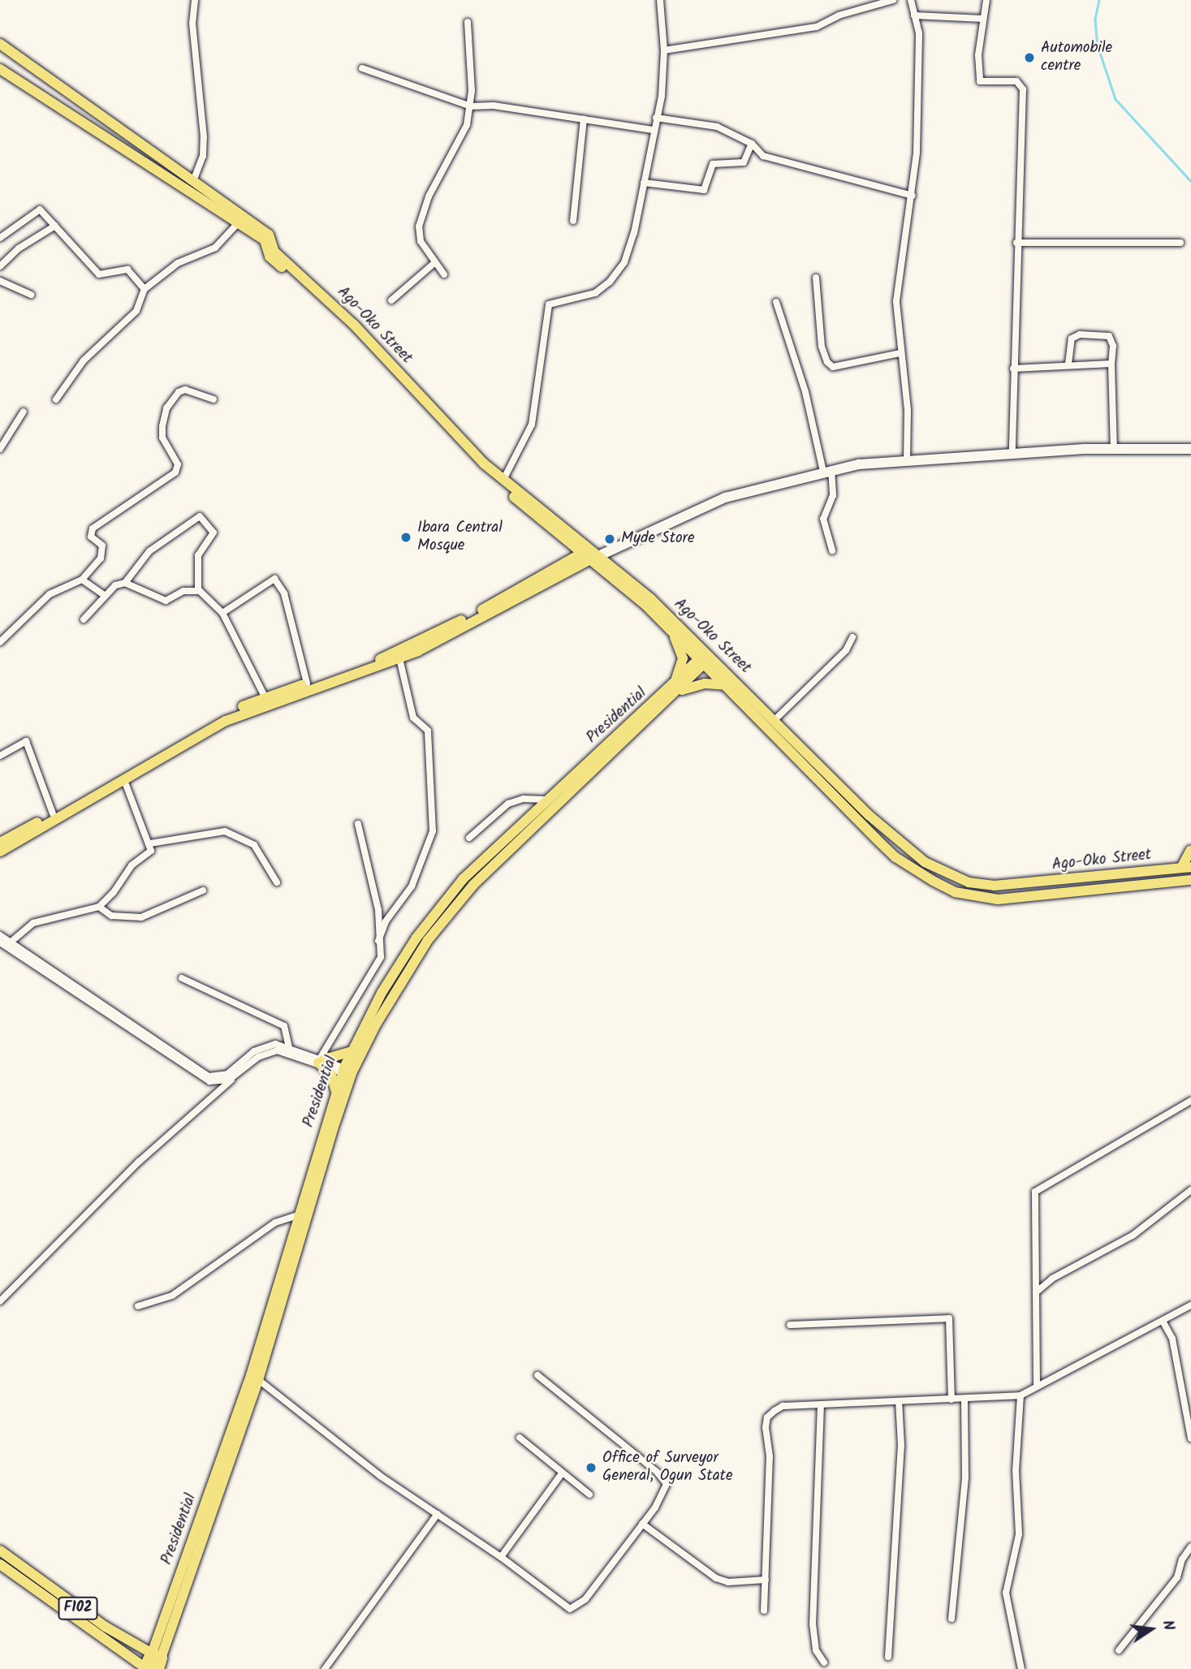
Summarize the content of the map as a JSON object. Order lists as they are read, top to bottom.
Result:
{
  "streets": {
    "main road": ["Ago-Oko Street", "Presidential", "F102"]
  },
  "crossings": [
    ["Ago-Oko Street", "Presidential"]
  ],
  "places": [
    "Automobile centre",
    "Ibara Central Mosque",
    "Myde Store",
    "Office of Surveyor General, Ogun State"
  ],
  "north": "right"
}
